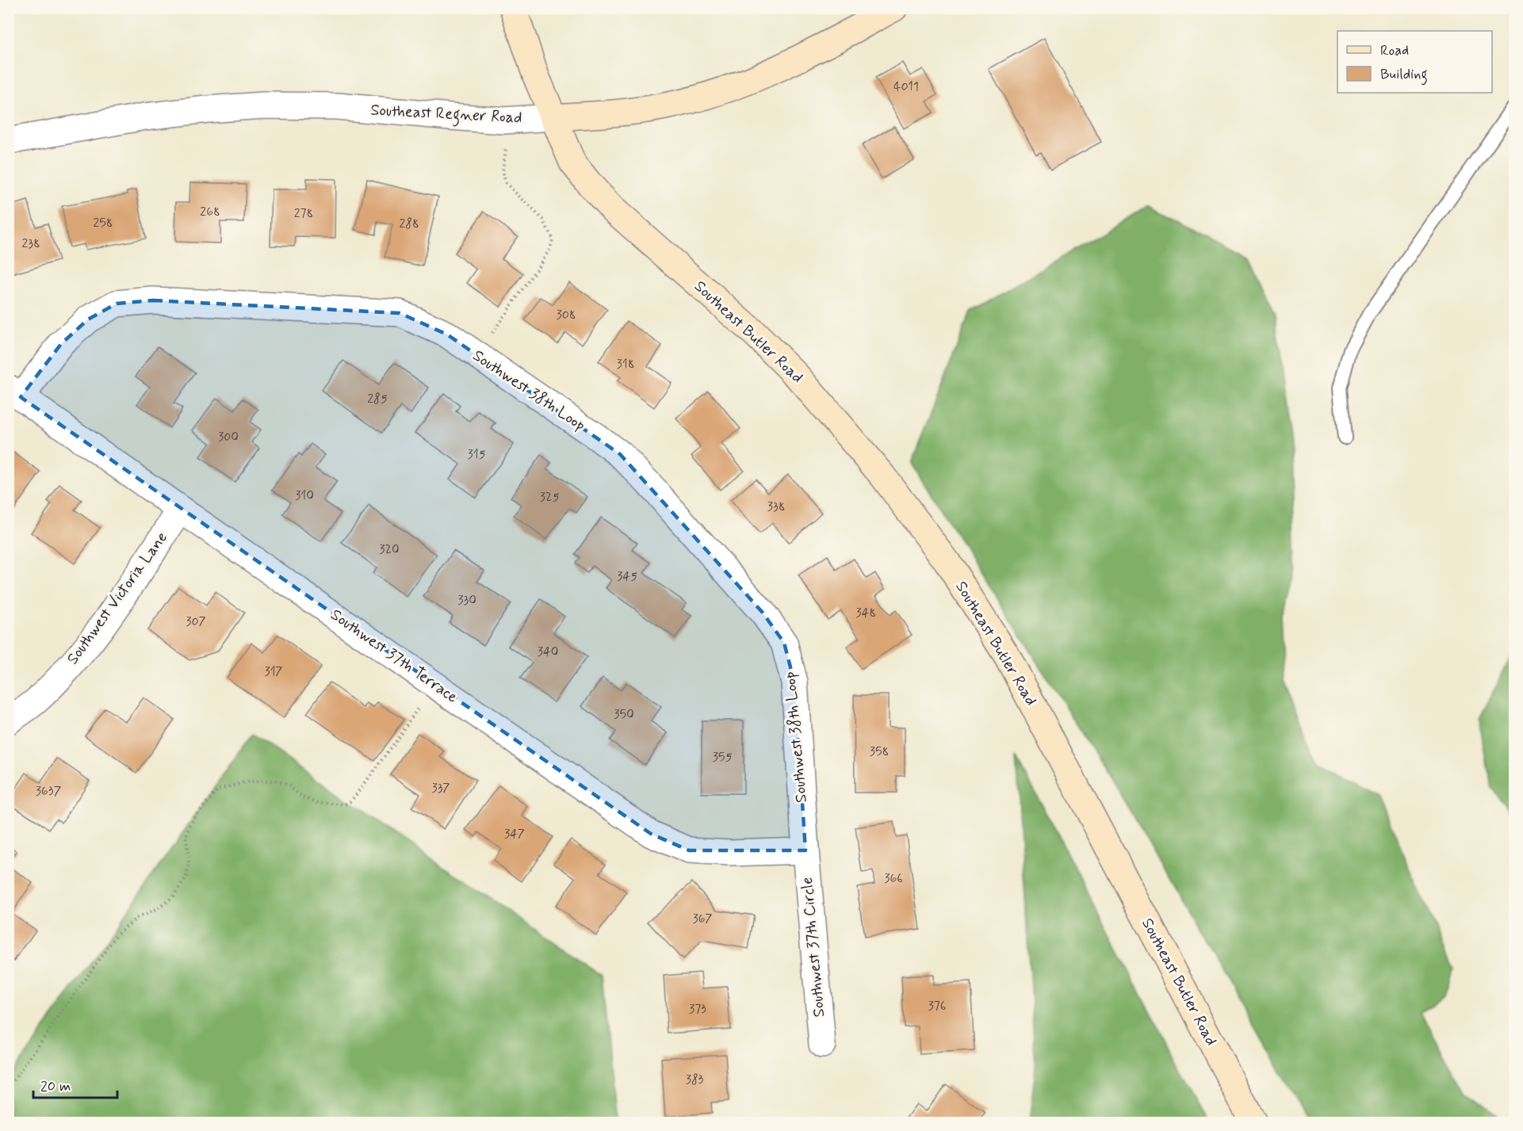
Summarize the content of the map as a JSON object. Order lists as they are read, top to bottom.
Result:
{
  "streets": {
    "main road": ["Southeast Regner Road", "Southeast Butler Road"],
    "street": [
      "Southwest 38th Loop",
      "Southwest Victoria Lane",
      "Southwest 37th Terrace",
      "Southwest 37th Circle"
    ]
  },
  "crossings": [
    ["Southeast Regner Road", "Southeast Butler Road"],
    ["Southwest 38th Loop", "Southwest 37th Terrace"],
    ["Southwest 38th Loop", "Southwest 37th Circle"],
    ["Southwest Victoria Lane", "Southwest 37th Terrace"],
    ["Southwest 37th Terrace", "Southwest 37th Circle"]
  ],
  "house_numbers": [
    "4011",
    "268",
    "278",
    "258",
    "288",
    "238",
    "308",
    "318",
    "285",
    "300",
    "315",
    "310",
    "325",
    "338",
    "320",
    "345",
    "330",
    "348",
    "307",
    "340",
    "317",
    "350",
    "358",
    "355",
    "337",
    "3637",
    "347",
    "366",
    "367",
    "376",
    "373",
    "383"
  ],
  "legend": ["Road", "Building"],
  "scale_bar": "20 m"
}
